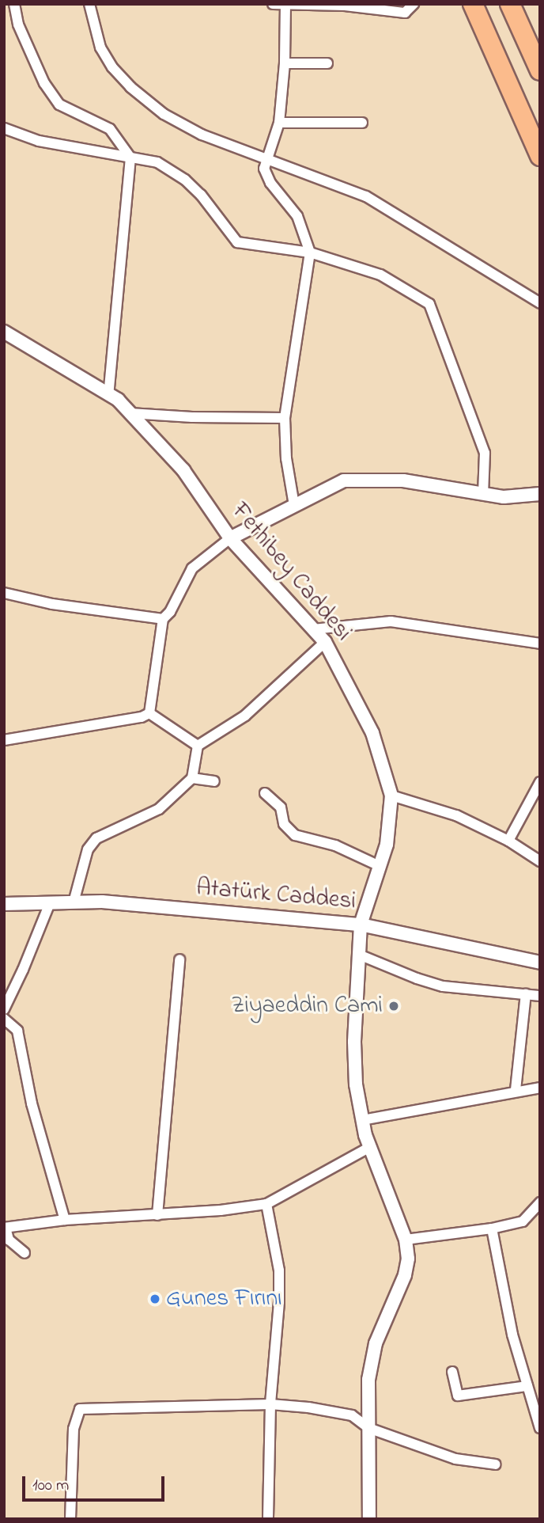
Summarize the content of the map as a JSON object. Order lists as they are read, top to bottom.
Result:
{
  "streets": {
    "street": ["Fethibey Caddesi", "Atatürk Caddesi"]
  },
  "crossings": [
    ["Fethibey Caddesi", "Atatürk Caddesi"]
  ],
  "places": ["Ziyaeddin Cami", "Gunes Fırını"],
  "scale_bar": "100 m"
}
